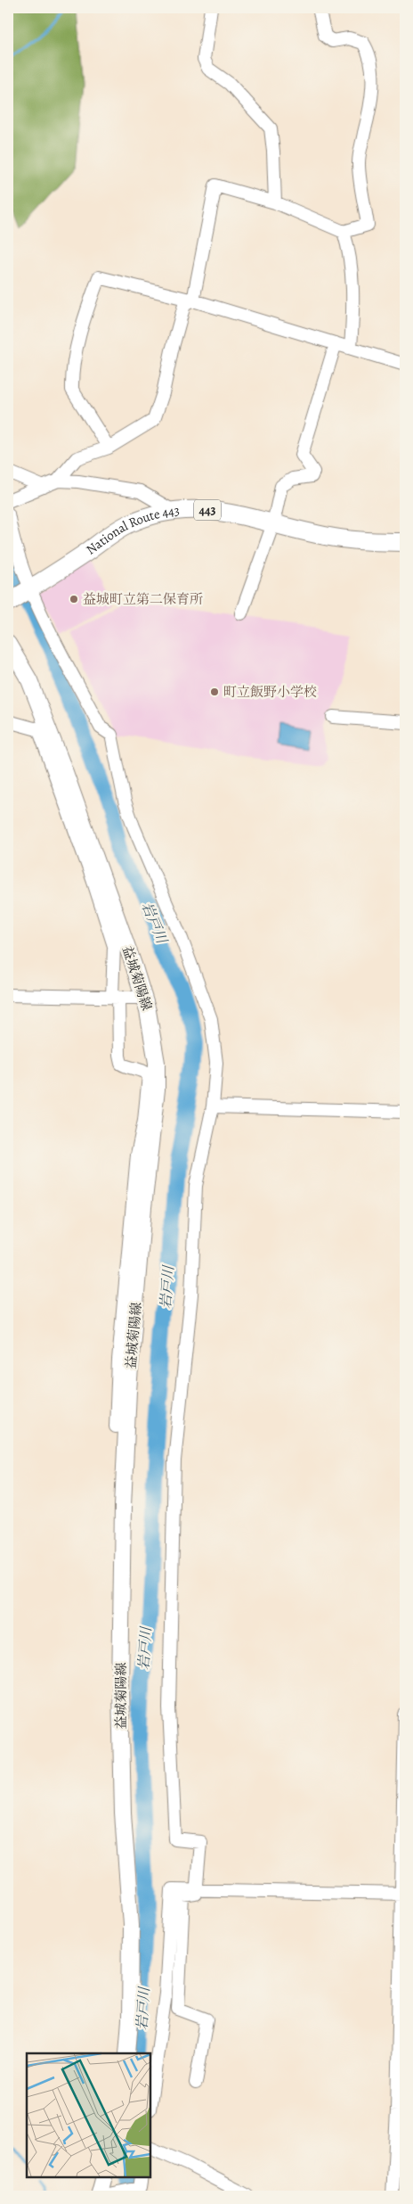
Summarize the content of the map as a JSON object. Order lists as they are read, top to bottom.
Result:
{
  "streets": {
    "highway": ["443", "National Route 443"],
    "main road": ["益城菊陽線"]
  },
  "water": ["岩戸川"],
  "places": ["益城町立第二保育所", "町立飯野小学校"]
}
